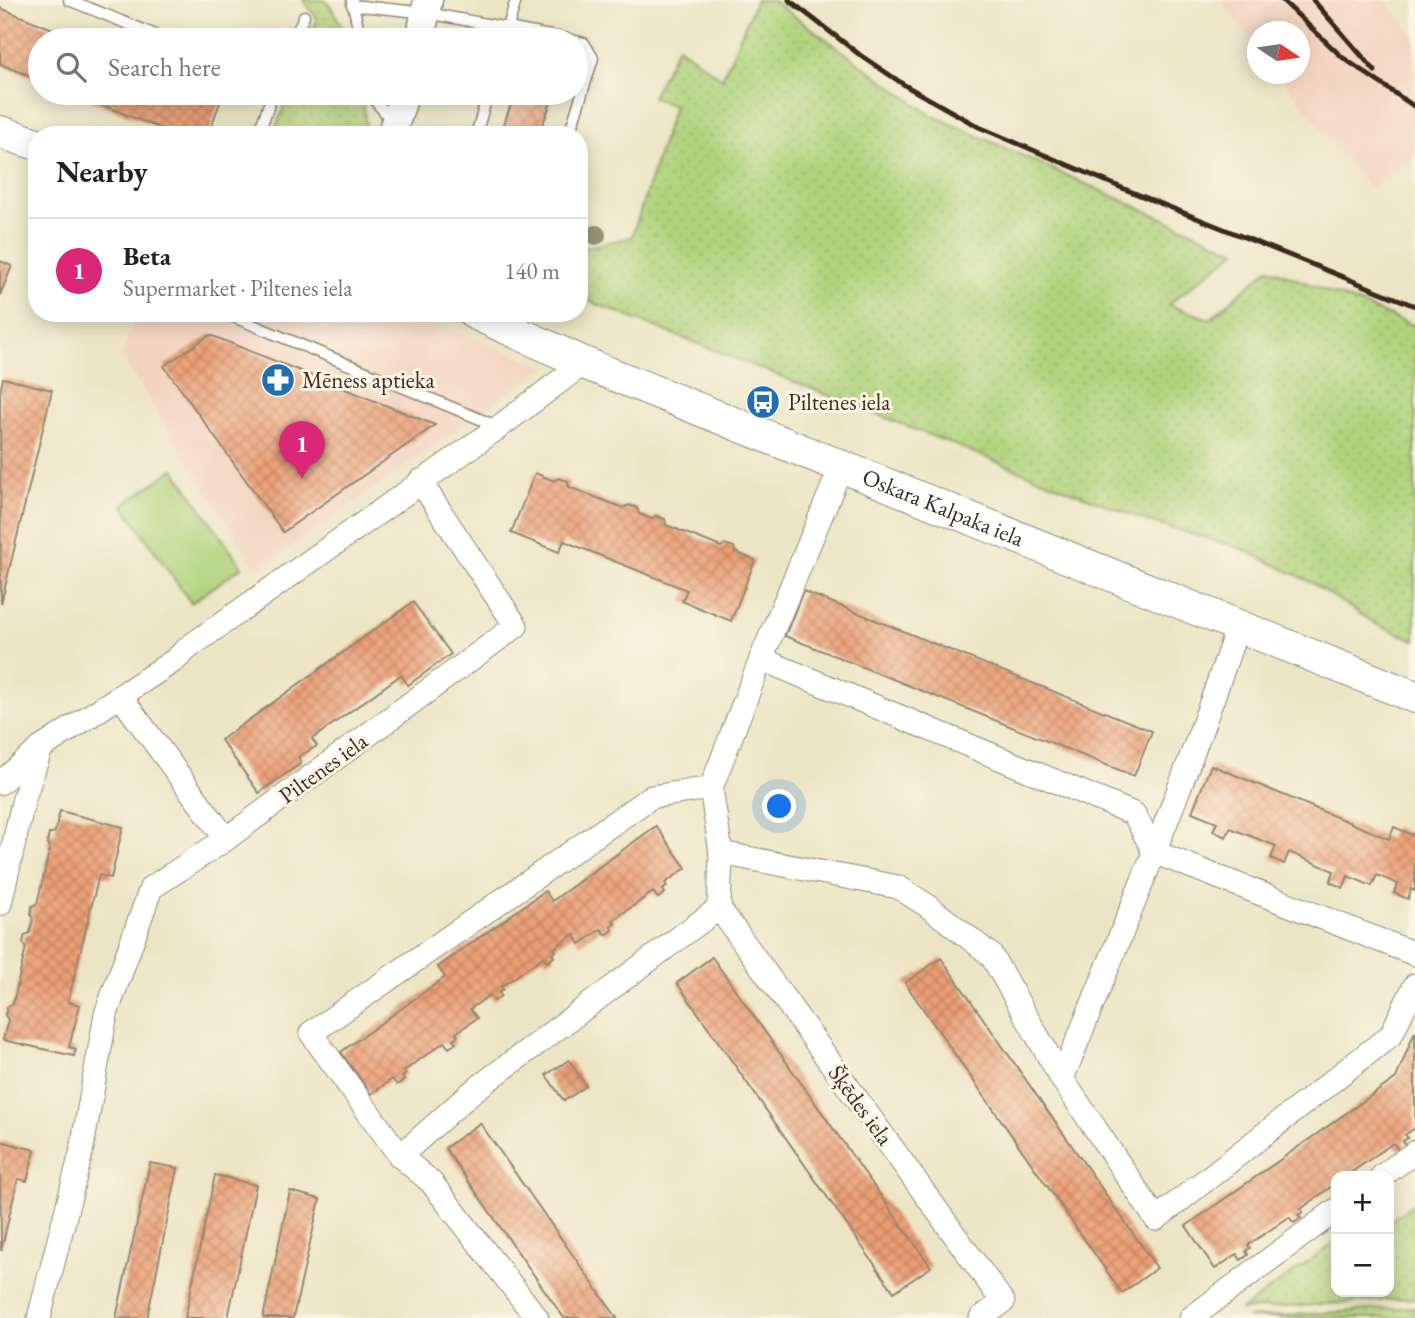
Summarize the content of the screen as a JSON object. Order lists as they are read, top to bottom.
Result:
{
  "streets": {
    "main road": ["Oskara Kalpaka iela"],
    "street": ["Piltenes iela", "Šķēdes iela"]
  },
  "places": {
    "pharmacy": ["Mēness aptieka"],
    "bus stop": ["Piltenes iela"]
  },
  "north": "right",
  "page": {
    "search": "Search here",
    "heading": "Nearby",
    "list": [
      {
        "mark": "1",
        "name": "Beta",
        "note": "Supermarket · Piltenes iela",
        "value": "140 m"
      }
    ],
    "pins": "1",
    "map_buttons": ["+", "−"]
  }
}
